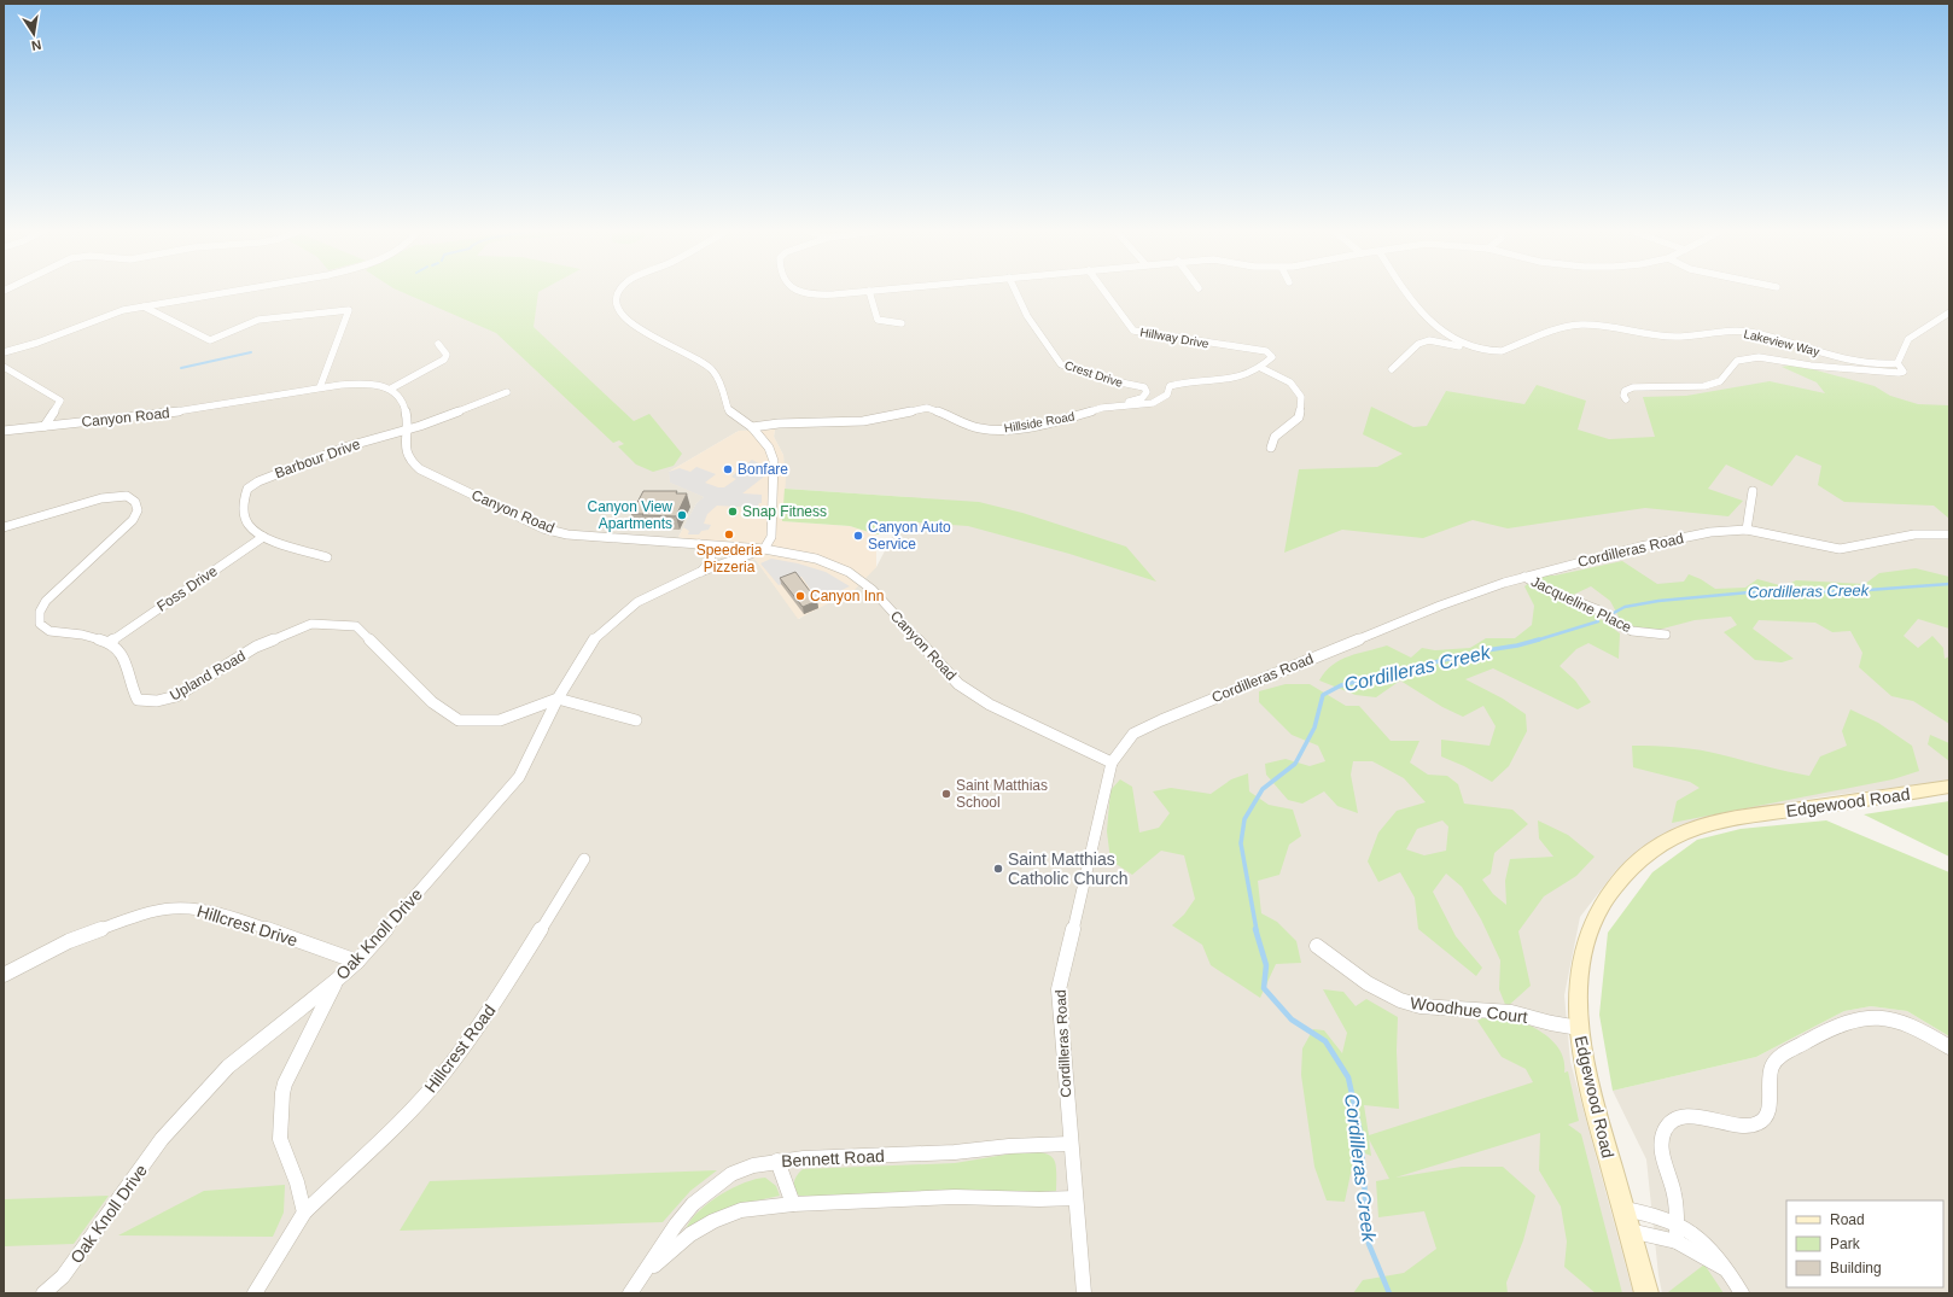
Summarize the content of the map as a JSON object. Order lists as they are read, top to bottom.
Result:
{
  "streets": {
    "main road": ["Edgewood Road"],
    "street": [
      "Hillway Drive",
      "Lakeview Way",
      "Crest Drive",
      "Canyon Road",
      "Hillside Road",
      "Barbour Drive",
      "Cordilleras Road",
      "Foss Drive",
      "Jacqueline Place",
      "Upland Road",
      "Hillcrest Drive",
      "Oak Knoll Drive",
      "Woodhue Court",
      "Hillcrest Road",
      "Bennett Road"
    ]
  },
  "crossings": [
    ["Hillway Drive", "Hillside Road"],
    ["Crest Drive", "Hillside Road"],
    ["Canyon Road", "Barbour Drive"],
    ["Canyon Road", "Cordilleras Road"],
    ["Canyon Road", "Oak Knoll Drive"],
    ["Barbour Drive", "Foss Drive"],
    ["Cordilleras Road", "Jacqueline Place"],
    ["Cordilleras Road", "Bennett Road"],
    ["Foss Drive", "Upland Road"],
    ["Upland Road", "Oak Knoll Drive"],
    ["Edgewood Road", "Woodhue Court"],
    ["Hillcrest Drive", "Oak Knoll Drive"]
  ],
  "water": ["Cordilleras Creek"],
  "places": [
    "Bonfare",
    "Snap Fitness",
    "Canyon View Apartments",
    "Speederia Pizzeria",
    "Canyon Auto Service",
    "Canyon Inn",
    "Saint Matthias School",
    "Saint Matthias Catholic Church"
  ],
  "legend": ["Road", "Park", "Building"],
  "north": "bottom"
}
